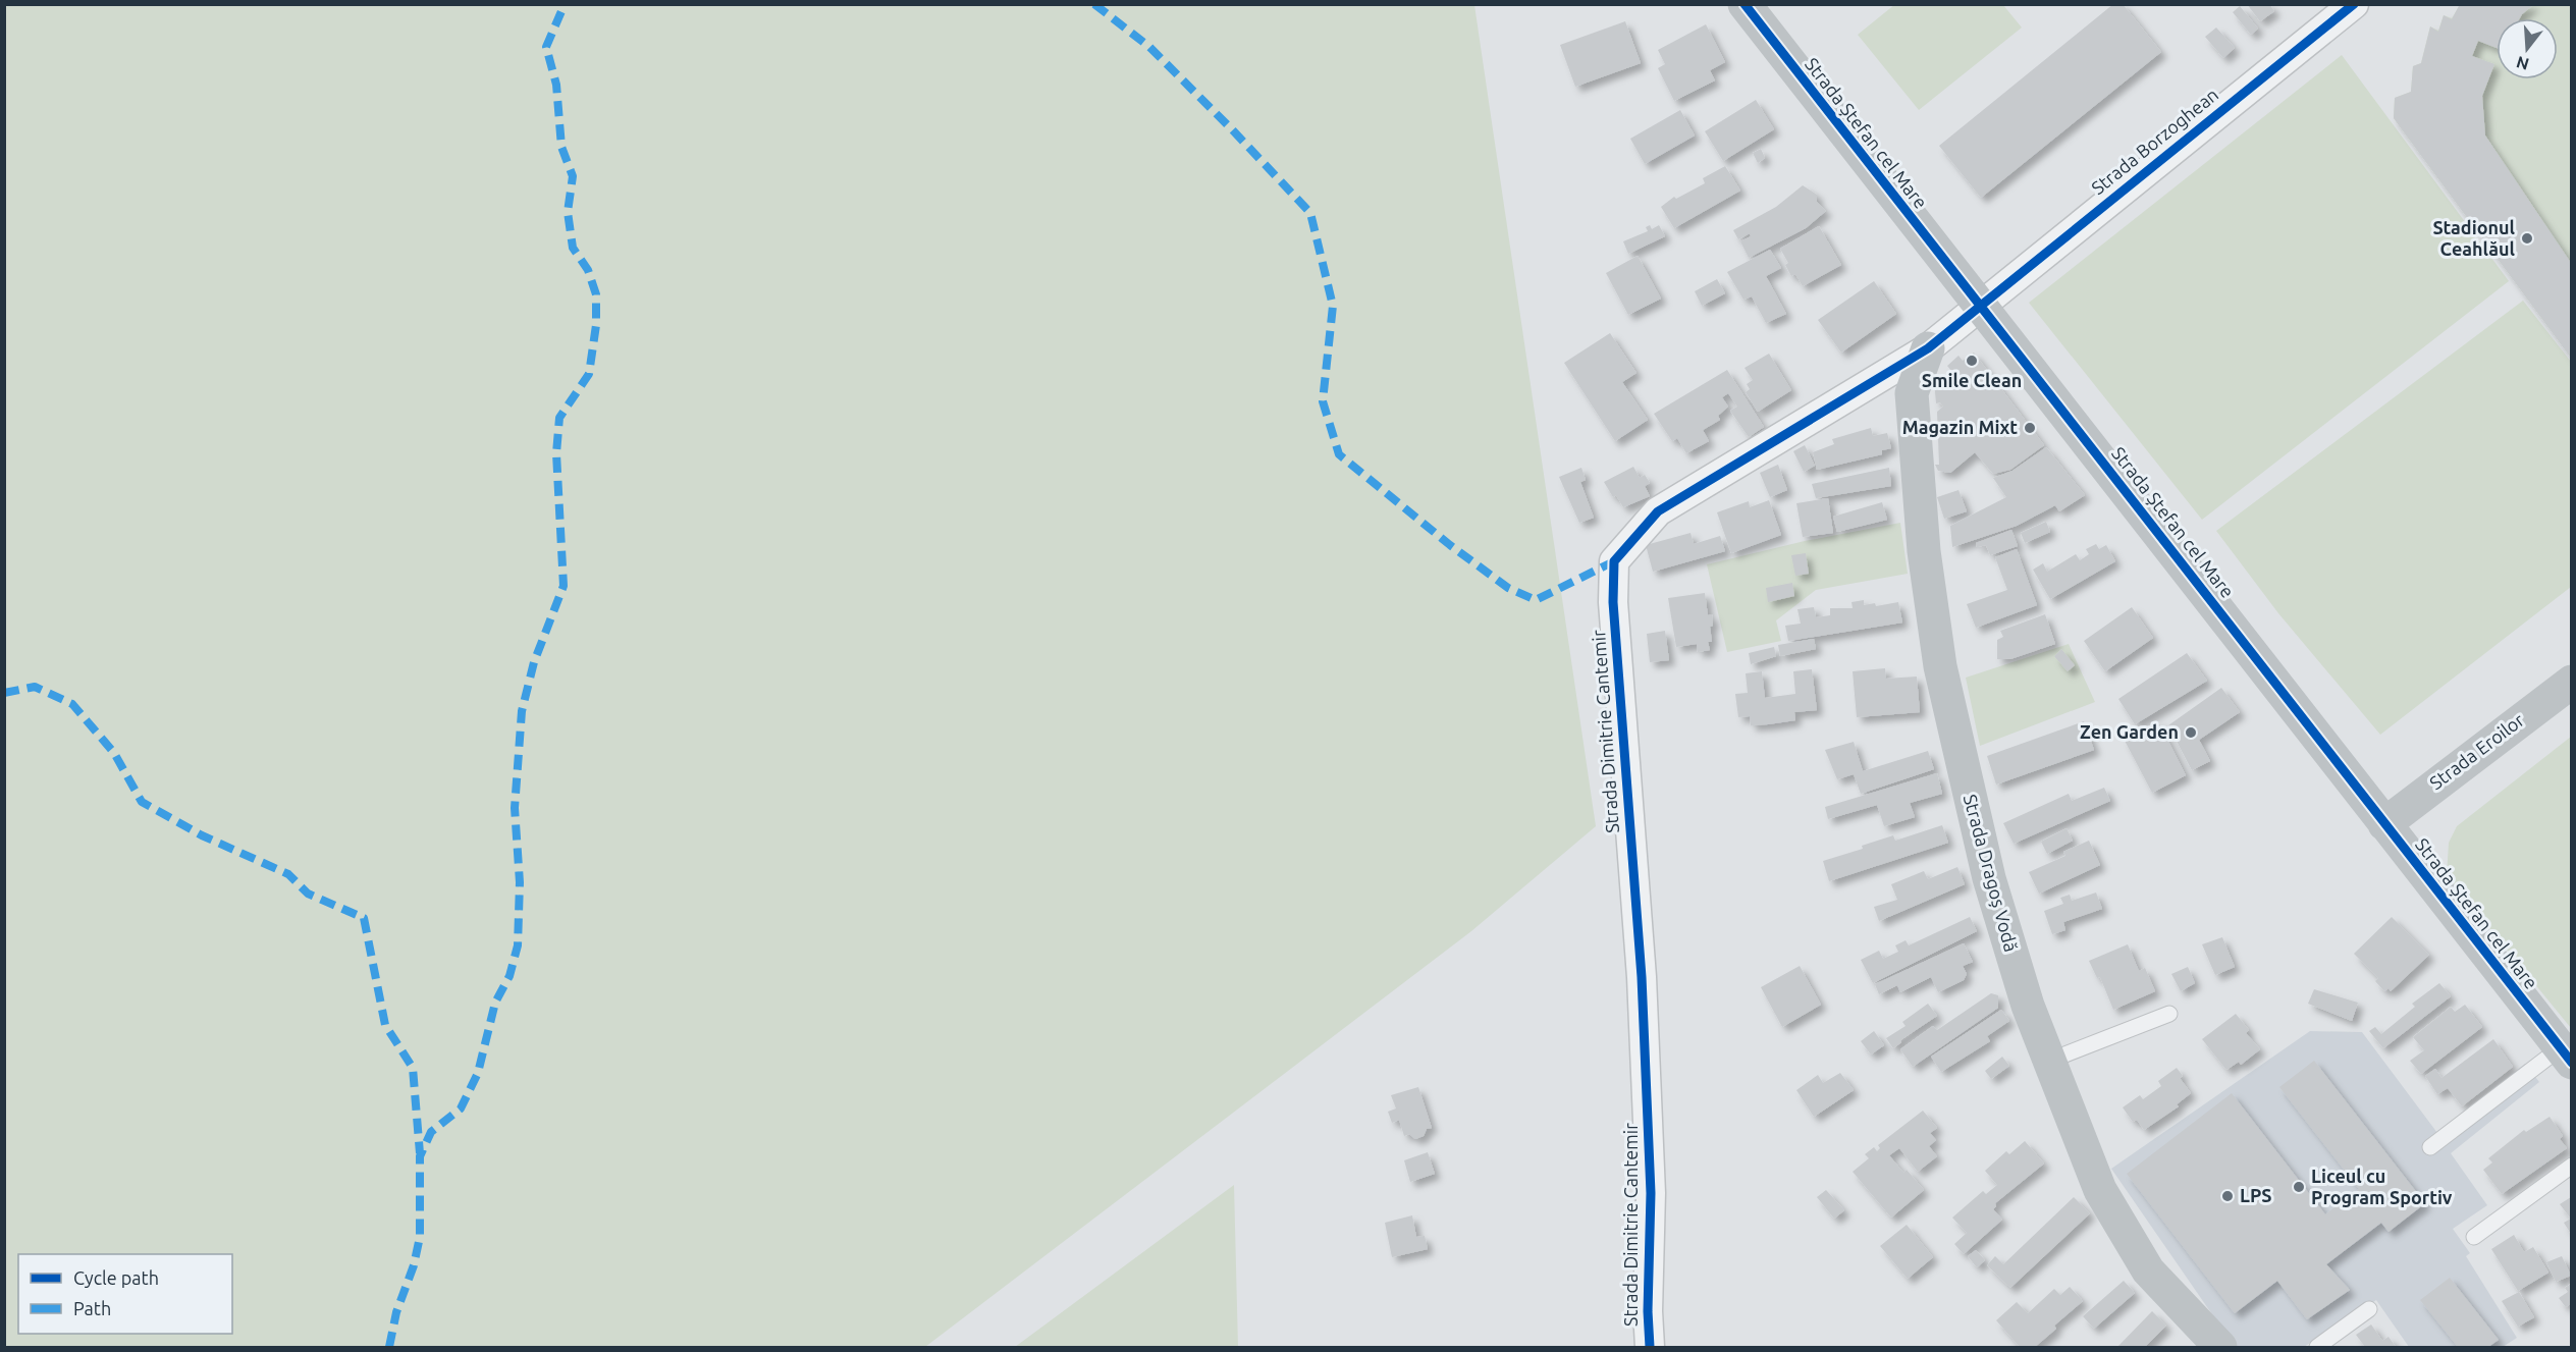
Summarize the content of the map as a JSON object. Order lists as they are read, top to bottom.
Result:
{
  "streets": {
    "street": [
      "Strada Ștefan cel Mare",
      "Strada Borzoghean",
      "Strada Dimitrie Cantemir",
      "Strada Eroilor",
      "Strada Dragoș Vodă"
    ]
  },
  "crossings": [
    ["Strada Ștefan cel Mare", "Strada Borzoghean"],
    ["Strada Ștefan cel Mare", "Strada Dimitrie Cantemir"],
    ["Strada Ștefan cel Mare", "Strada Eroilor"],
    ["Strada Borzoghean", "Strada Dimitrie Cantemir"],
    ["Strada Dimitrie Cantemir", "Strada Dragoș Vodă"]
  ],
  "places": [
    "Stadionul Ceahlăul",
    "Smile Clean",
    "Magazin Mixt",
    "Zen Garden",
    "Liceul cu Program Sportiv",
    "LPS"
  ],
  "legend": ["Cycle path", "Path"],
  "north": "bottom"
}
